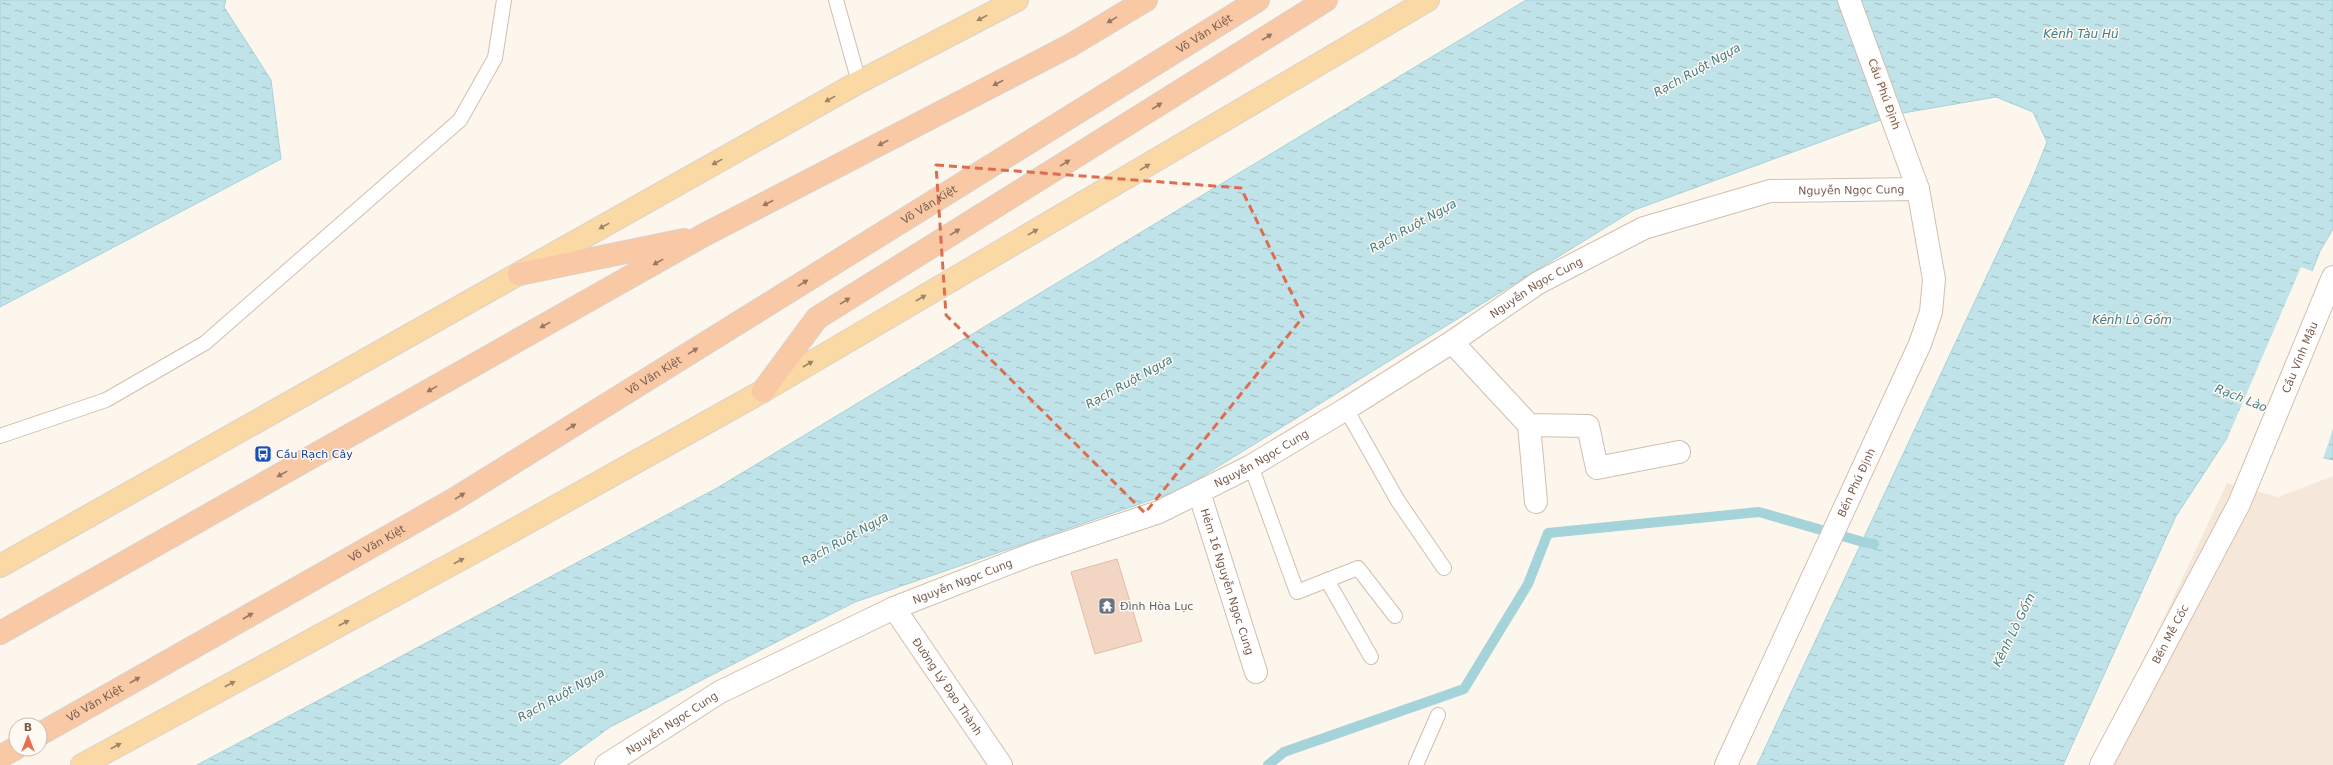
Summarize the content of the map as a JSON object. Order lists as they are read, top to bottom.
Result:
{
  "streets": {
    "highway": ["Võ Văn Kiệt"],
    "street": [
      "Cầu Phú Định",
      "Nguyễn Ngọc Cung",
      "Cầu Vĩnh Mậu",
      "Bến Phú Định",
      "Hẻm 16 Nguyễn Ngọc Cung",
      "Bến Mễ Cốc",
      "Đường Lý Đạo Thành"
    ]
  },
  "crossings": [
    ["Cầu Phú Định", "Nguyễn Ngọc Cung"],
    ["Cầu Phú Định", "Bến Phú Định"],
    ["Nguyễn Ngọc Cung", "Bến Phú Định"],
    ["Nguyễn Ngọc Cung", "Hẻm 16 Nguyễn Ngọc Cung"],
    ["Nguyễn Ngọc Cung", "Đường Lý Đạo Thành"],
    ["Cầu Vĩnh Mậu", "Bến Mễ Cốc"]
  ],
  "water": [
    "Kênh Tàu Hủ",
    "Rạch Ruột Ngựa",
    "Kênh Lò Gốm",
    "Rạch Lào"
  ],
  "places": {
    "bus stop": ["Cầu Rạch Cây"],
    "temple": ["Đình Hòa Lục"]
  },
  "north": "top"
}
